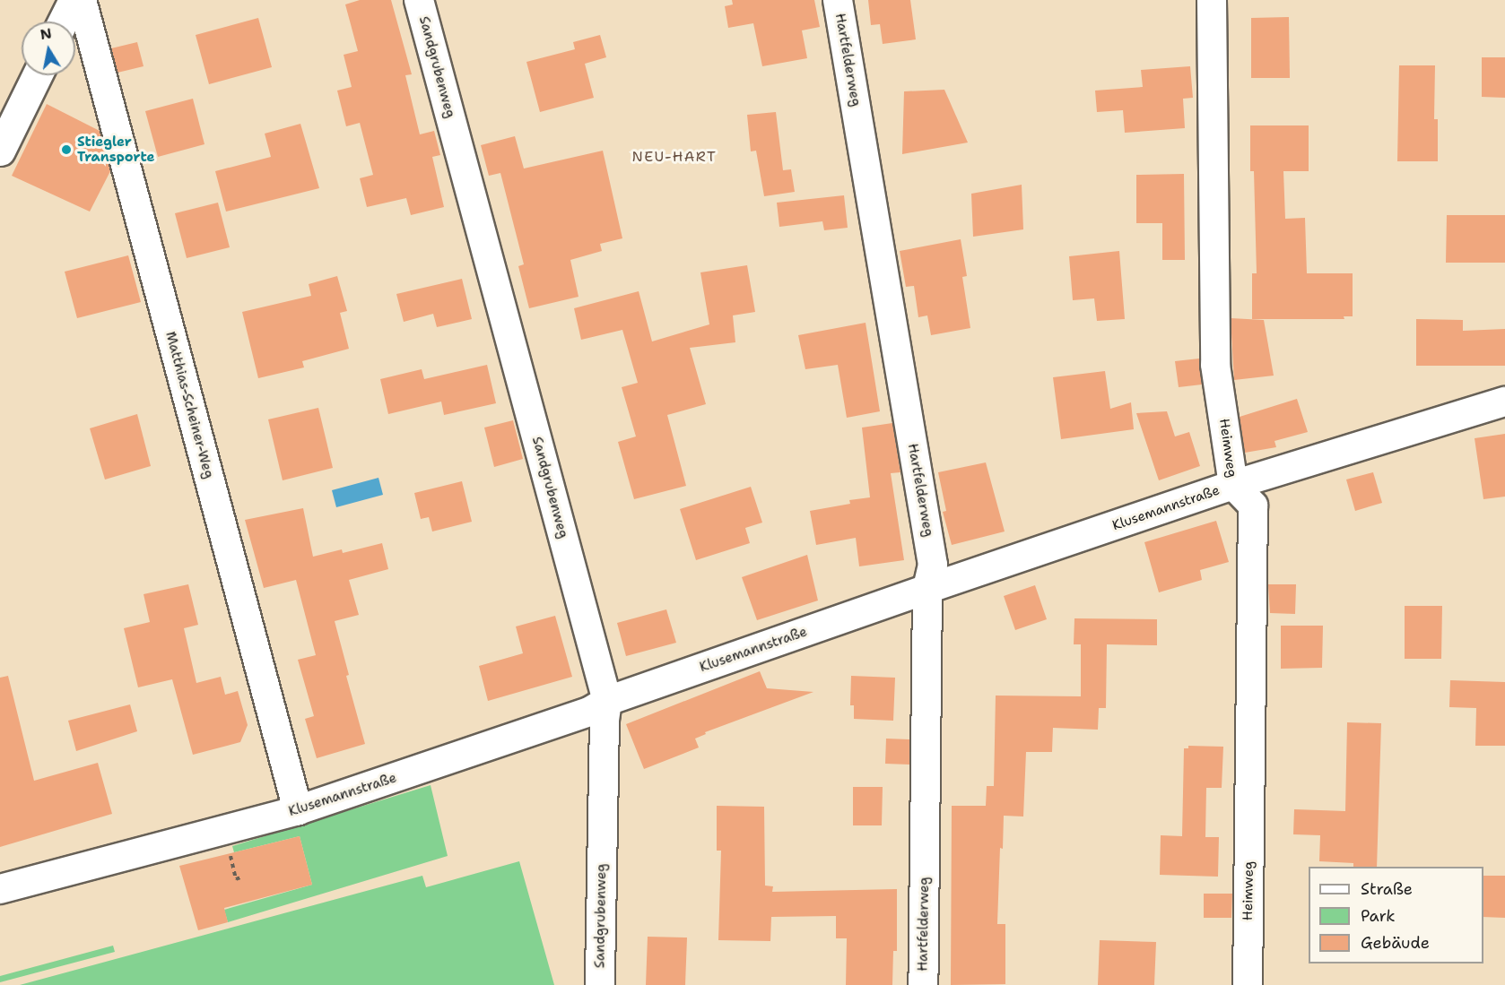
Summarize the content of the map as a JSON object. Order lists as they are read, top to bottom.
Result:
{
  "streets": {
    "street": [
      "Hartfelderweg",
      "Sandgrubenweg",
      "Matthias-Scheiner-Weg",
      "Heimweg",
      "Klusemannstraße"
    ]
  },
  "crossings": [
    ["Hartfelderweg", "Klusemannstraße"],
    ["Sandgrubenweg", "Klusemannstraße"],
    ["Matthias-Scheiner-Weg", "Klusemannstraße"],
    ["Heimweg", "Klusemannstraße"]
  ],
  "districts": ["NEU-HART"],
  "places": ["Stiegler Transporte"],
  "legend": ["Straße", "Park", "Gebäude"],
  "north": "top"
}
